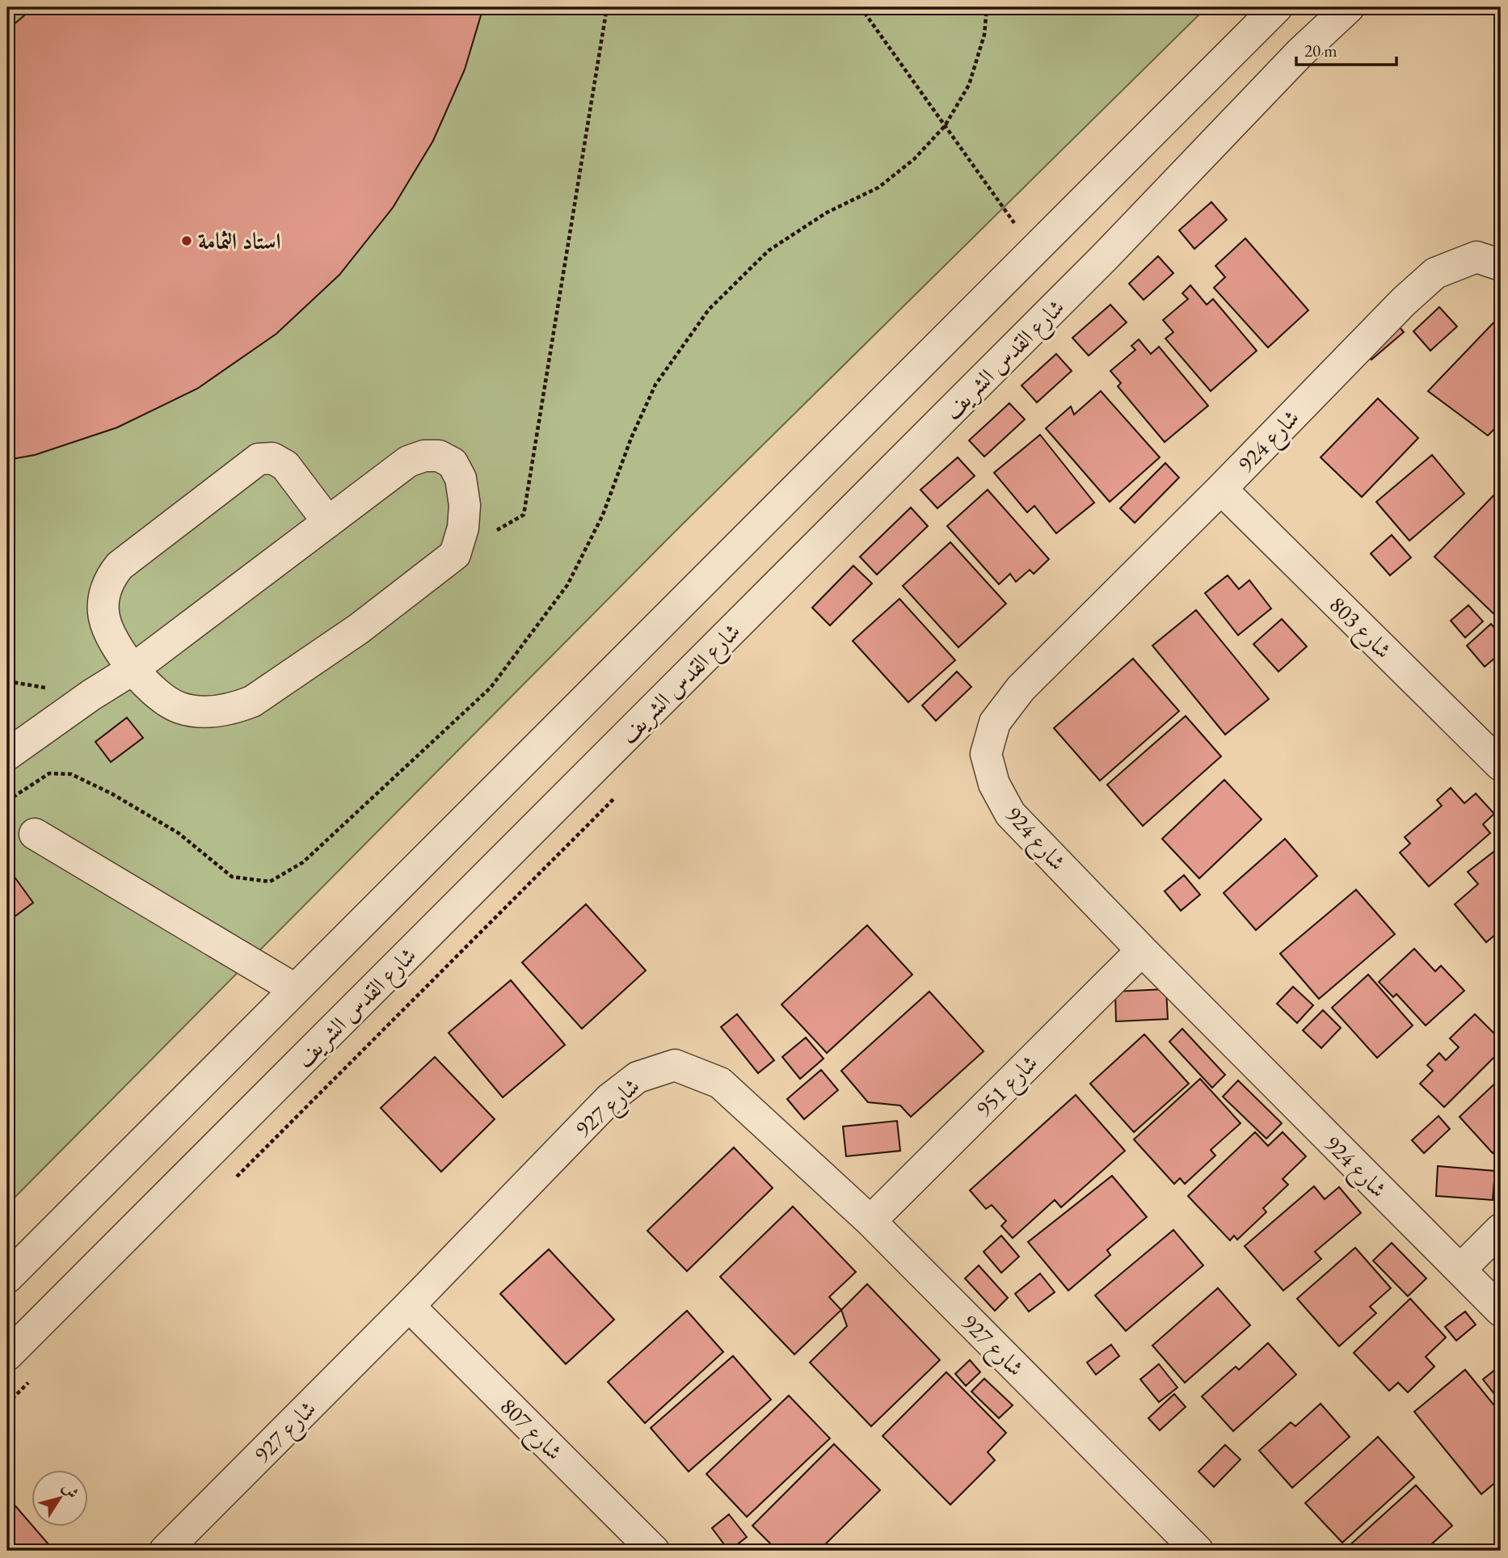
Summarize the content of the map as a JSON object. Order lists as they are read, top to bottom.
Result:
{
  "streets": {
    "street": [
      "شارع القدس الشريف",
      "شارع 924",
      "شارع 803",
      "شارع 951",
      "شارع 927",
      "شارع 807"
    ]
  },
  "crossings": [
    ["شارع 924", "شارع 803"],
    ["شارع 924", "شارع 951"],
    ["شارع 951", "شارع 927"],
    ["شارع 927", "شارع 807"]
  ],
  "places": ["استاد الثمامة"],
  "scale_bar": "20 m",
  "north": "top right"
}
